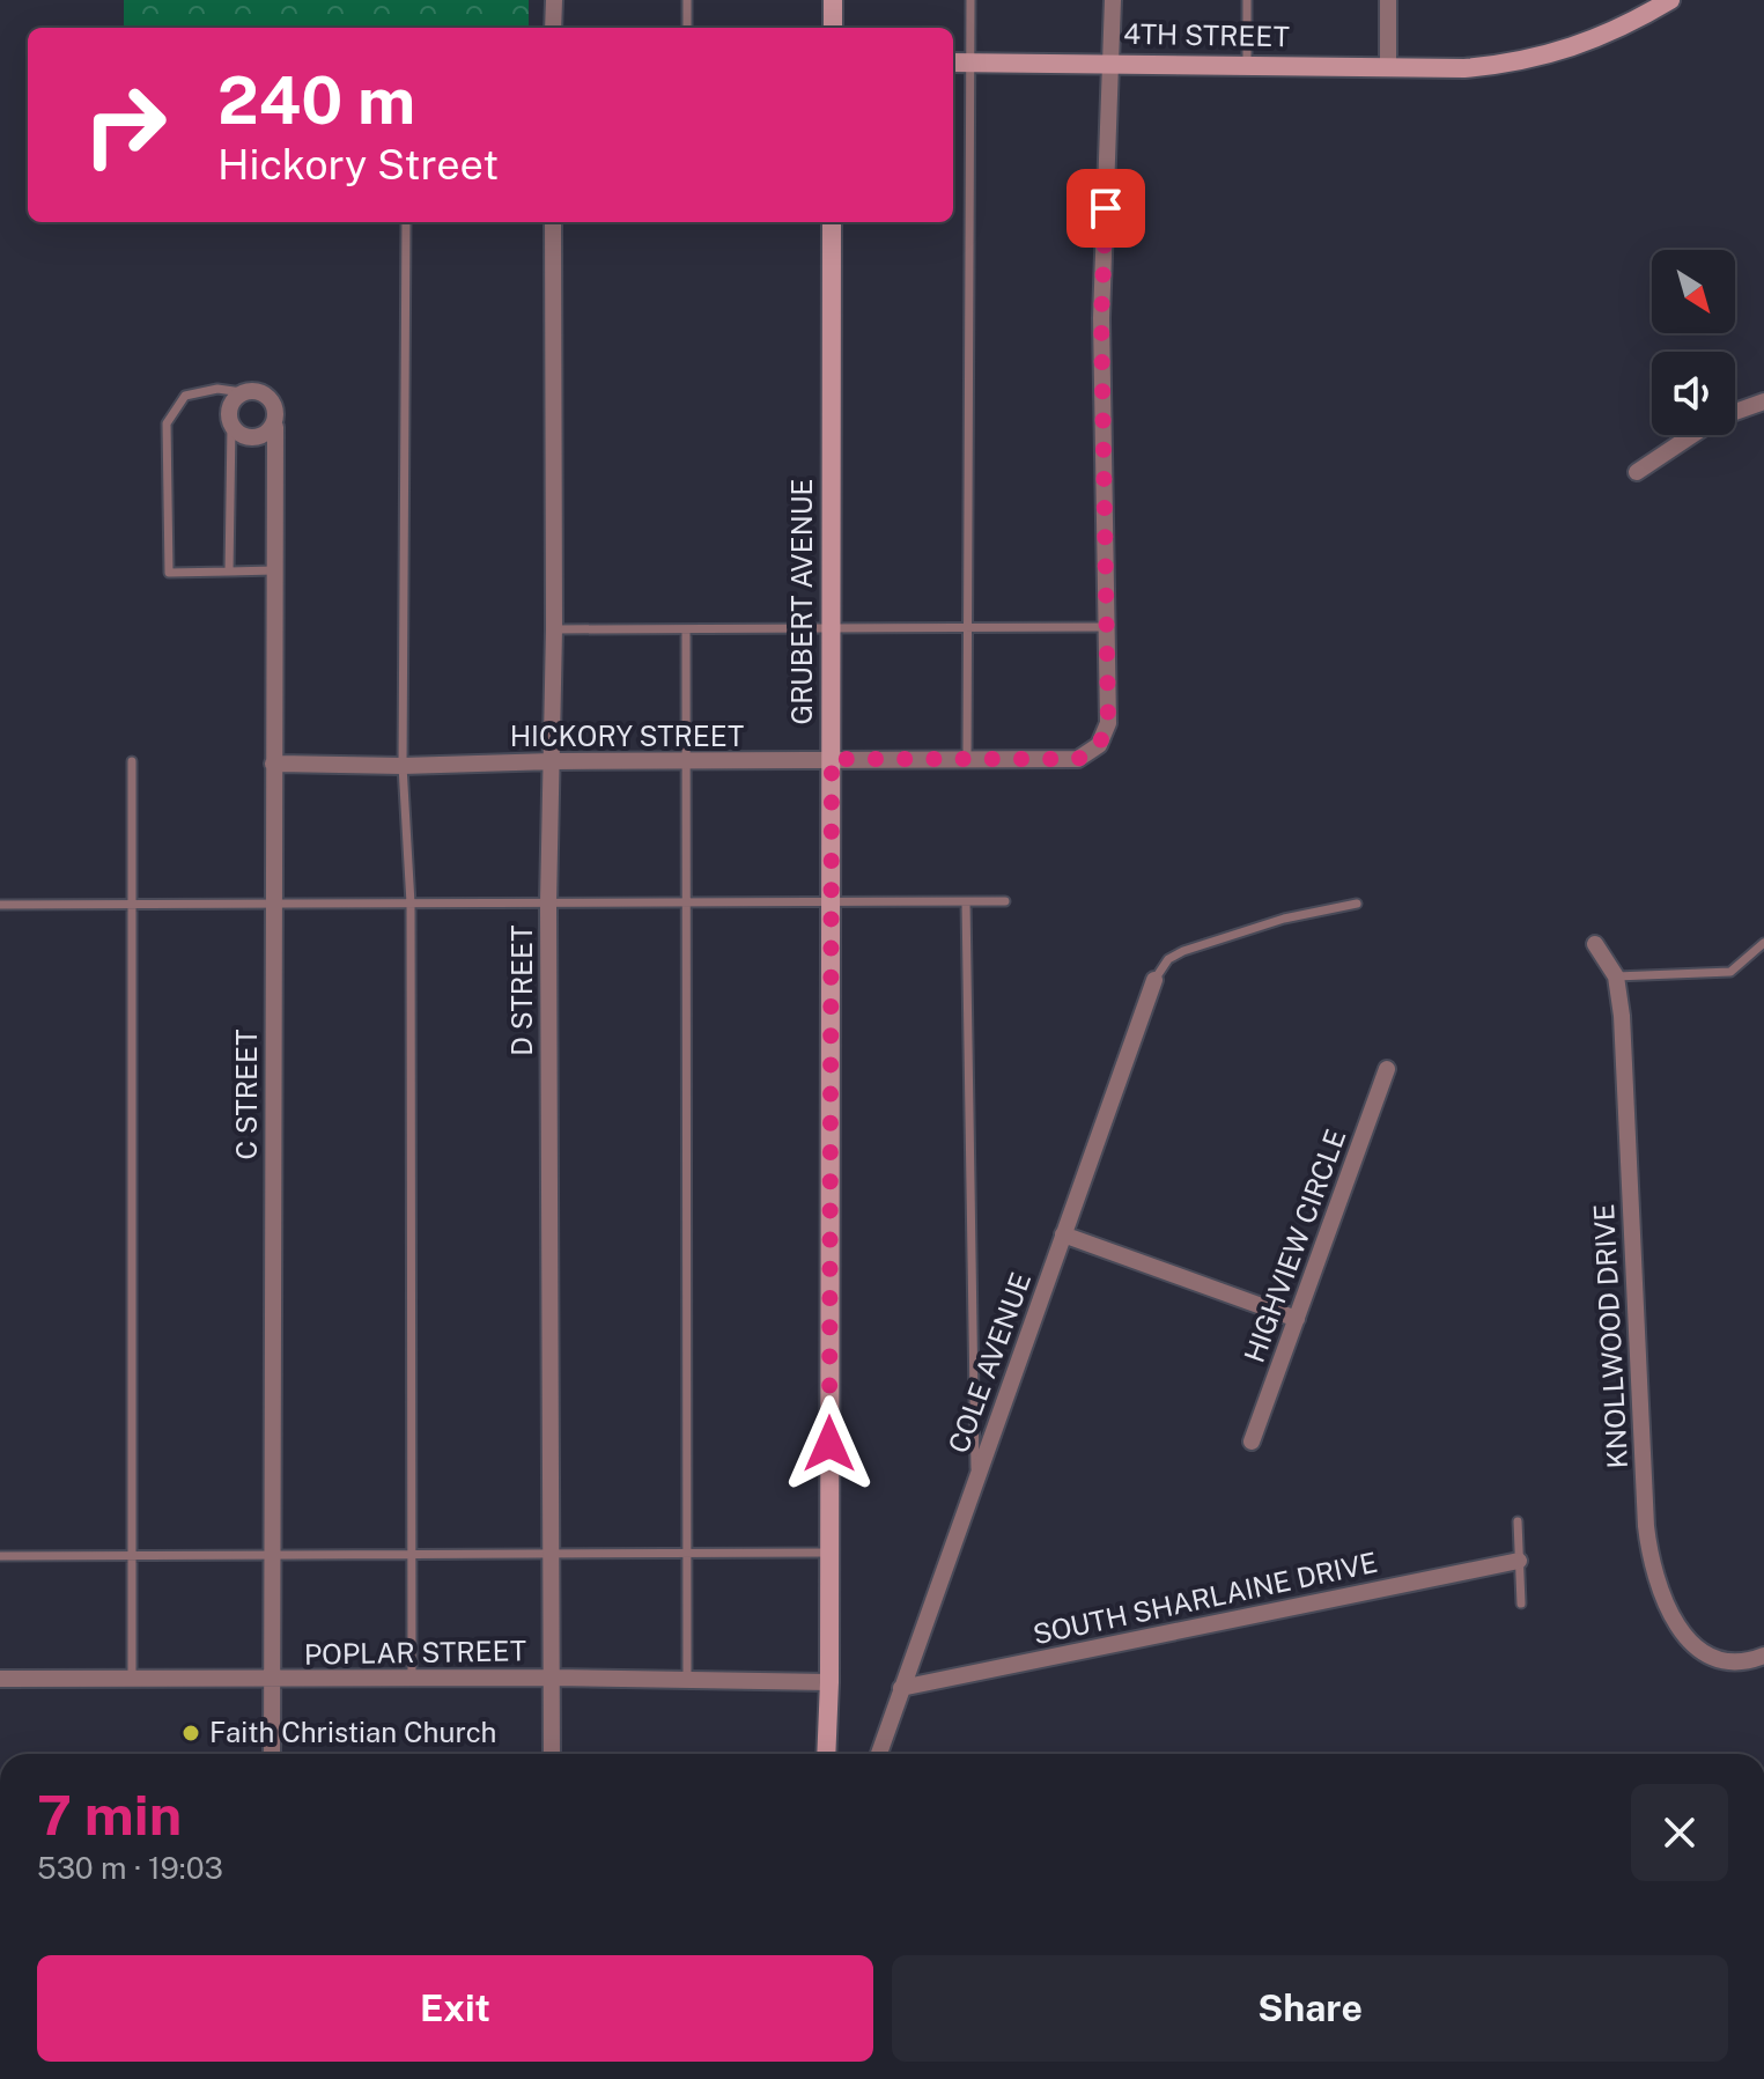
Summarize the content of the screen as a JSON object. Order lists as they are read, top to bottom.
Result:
{
  "streets": {
    "street": [
      "4TH STREET",
      "GRUBERT AVENUE",
      "HICKORY STREET",
      "D STREET",
      "C STREET",
      "HIGHVIEW CIRCLE",
      "KNOLLWOOD DRIVE",
      "COLE AVENUE",
      "SOUTH SHARLAINE DRIVE",
      "POPLAR STREET"
    ]
  },
  "crossings": [
    ["GRUBERT AVENUE", "HICKORY STREET"],
    ["GRUBERT AVENUE", "POPLAR STREET"],
    ["HICKORY STREET", "D STREET"],
    ["HICKORY STREET", "C STREET"],
    ["D STREET", "POPLAR STREET"],
    ["C STREET", "POPLAR STREET"],
    ["COLE AVENUE", "SOUTH SHARLAINE DRIVE"]
  ],
  "places": ["Faith Christian Church"],
  "north": "bottom right",
  "page": {
    "turn": ["240 m", "Hickory Street"],
    "heading": ["7 min", "530 m · 19:03"],
    "buttons": ["Exit", "Share"]
  }
}
